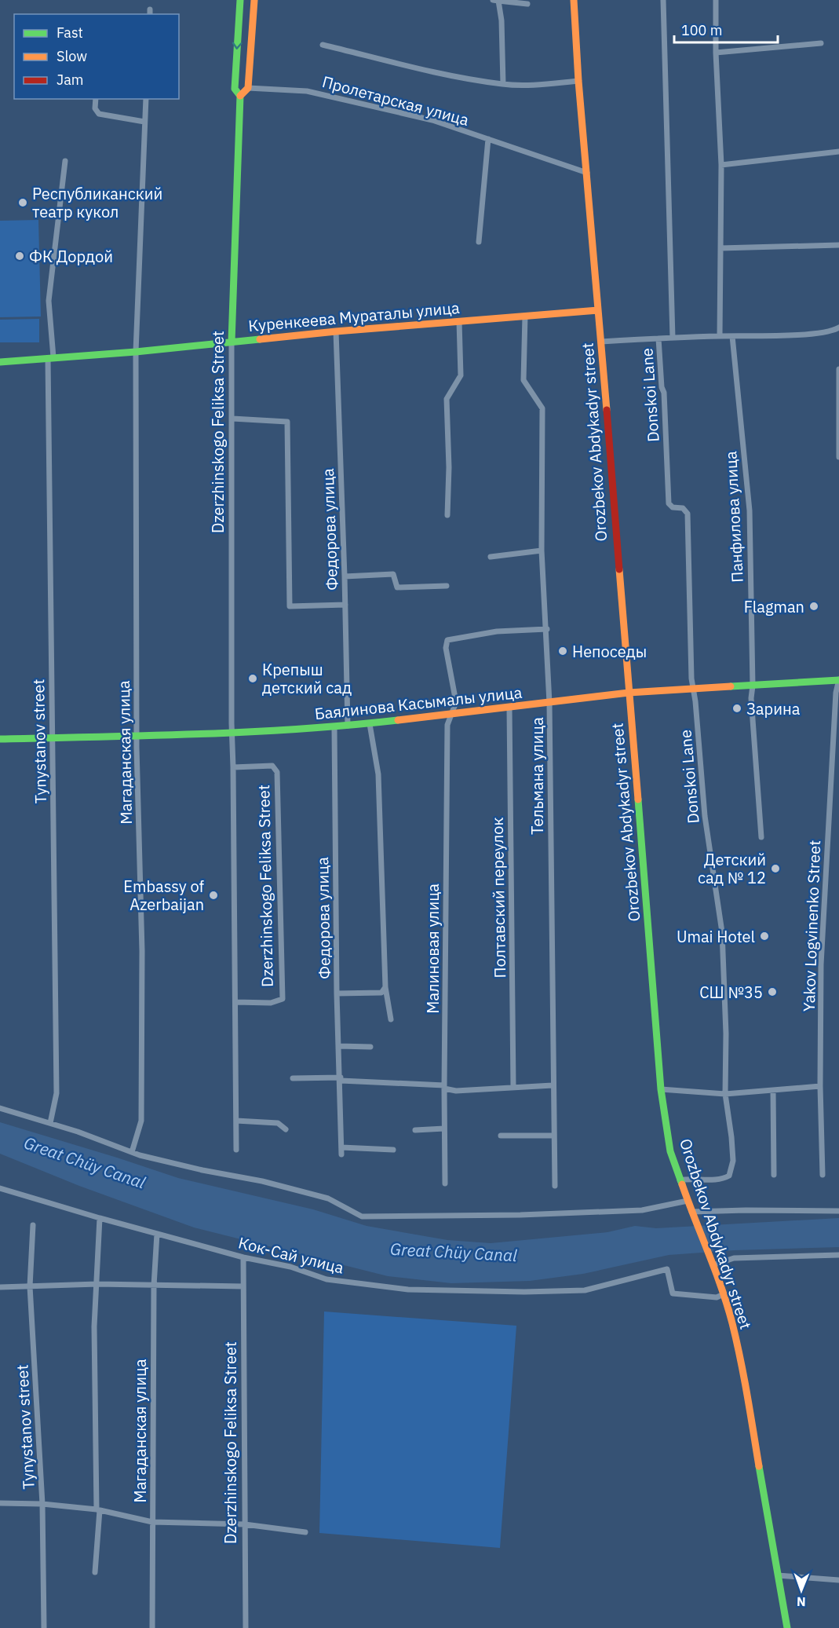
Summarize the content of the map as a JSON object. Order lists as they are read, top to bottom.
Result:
{
  "streets": {
    "street": [
      "Пролетарская улица",
      "Куренкеева Мураталы улица",
      "Donskoi Lane",
      "Dzerzhinskogo Feliksa Street",
      "Orozbekov Abdykadyr street",
      "Панфилова улица",
      "Федорова улица",
      "Баялинова Касымалы улица",
      "Tynystanov street",
      "Магаданская улица",
      "Тельмана улица",
      "Полтавский переулок",
      "Yakov Logvinenko Street",
      "Малиновая улица",
      "Кок-Сай улица"
    ]
  },
  "crossings": [
    ["Пролетарская улица", "Orozbekov Abdykadyr street"],
    ["Куренкеева Мураталы улица", "Dzerzhinskogo Feliksa Street"],
    ["Куренкеева Мураталы улица", "Orozbekov Abdykadyr street"],
    ["Куренкеева Мураталы улица", "Федорова улица"],
    ["Куренкеева Мураталы улица", "Tynystanov street"],
    ["Куренкеева Мураталы улица", "Магаданская улица"],
    ["Куренкеева Мураталы улица", "Тельмана улица"],
    ["Donskoi Lane", "Orozbekov Abdykadyr street"],
    ["Donskoi Lane", "Баялинова Касымалы улица"],
    ["Dzerzhinskogo Feliksa Street", "Баялинова Касымалы улица"],
    ["Dzerzhinskogo Feliksa Street", "Кок-Сай улица"],
    ["Orozbekov Abdykadyr street", "Баялинова Касымалы улица"],
    ["Orozbekov Abdykadyr street", "Кок-Сай улица"],
    ["Панфилова улица", "Баялинова Касымалы улица"],
    ["Федорова улица", "Баялинова Касымалы улица"],
    ["Баялинова Касымалы улица", "Tynystanov street"],
    ["Баялинова Касымалы улица", "Магаданская улица"],
    ["Баялинова Касымалы улица", "Тельмана улица"],
    ["Баялинова Касымалы улица", "Полтавский переулок"],
    ["Баялинова Касымалы улица", "Yakov Logvinenko Street"],
    ["Баялинова Касымалы улица", "Малиновая улица"],
    ["Магаданская улица", "Кок-Сай улица"],
    ["Тельмана улица", "Малиновая улица"]
  ],
  "water": ["Great Chüy Canal"],
  "places": [
    "Республиканский театр кукол",
    "ФК Дордой",
    "Flagman",
    "Непоседы",
    "Крепыш детский сад",
    "Зарина",
    "Детский сад № 12",
    "Embassy of Azerbaijan",
    "Umai Hotel",
    "СШ №35"
  ],
  "legend": ["Fast", "Slow", "Jam"],
  "scale_bar": "100 m",
  "north": "bottom"
}
